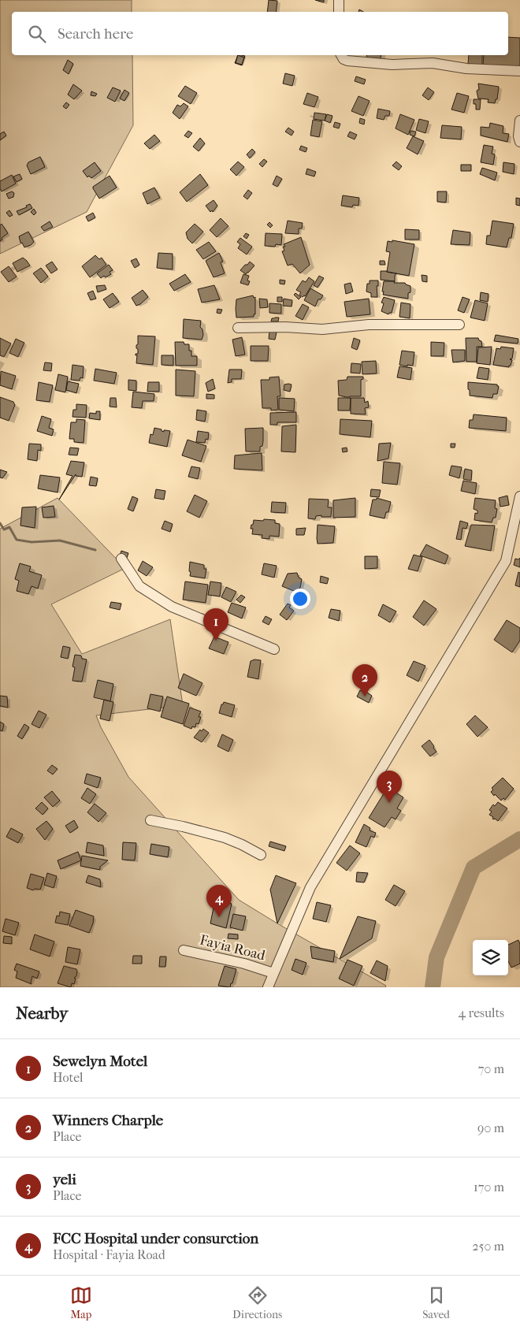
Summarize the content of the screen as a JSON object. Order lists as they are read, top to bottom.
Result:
{
  "streets": {
    "street": ["Fayia Road"]
  },
  "page": {
    "search": "Search here",
    "pins": [
      "1",
      "2",
      "3",
      "4"
    ],
    "heading": ["Nearby", "4 results"],
    "list": [
      {
        "mark": "1",
        "name": "Sewelyn Motel",
        "note": "Hotel",
        "value": "70 m"
      },
      {
        "mark": "2",
        "name": "Winners Charple",
        "note": "Place",
        "value": "90 m"
      },
      {
        "mark": "3",
        "name": "yeli",
        "note": "Place",
        "value": "170 m"
      },
      {
        "mark": "4",
        "name": "FCC Hospital under consurction",
        "note": "Hospital · Fayia Road",
        "value": "250 m"
      }
    ],
    "nav": ["Map", "Directions", "Saved"]
  }
}
